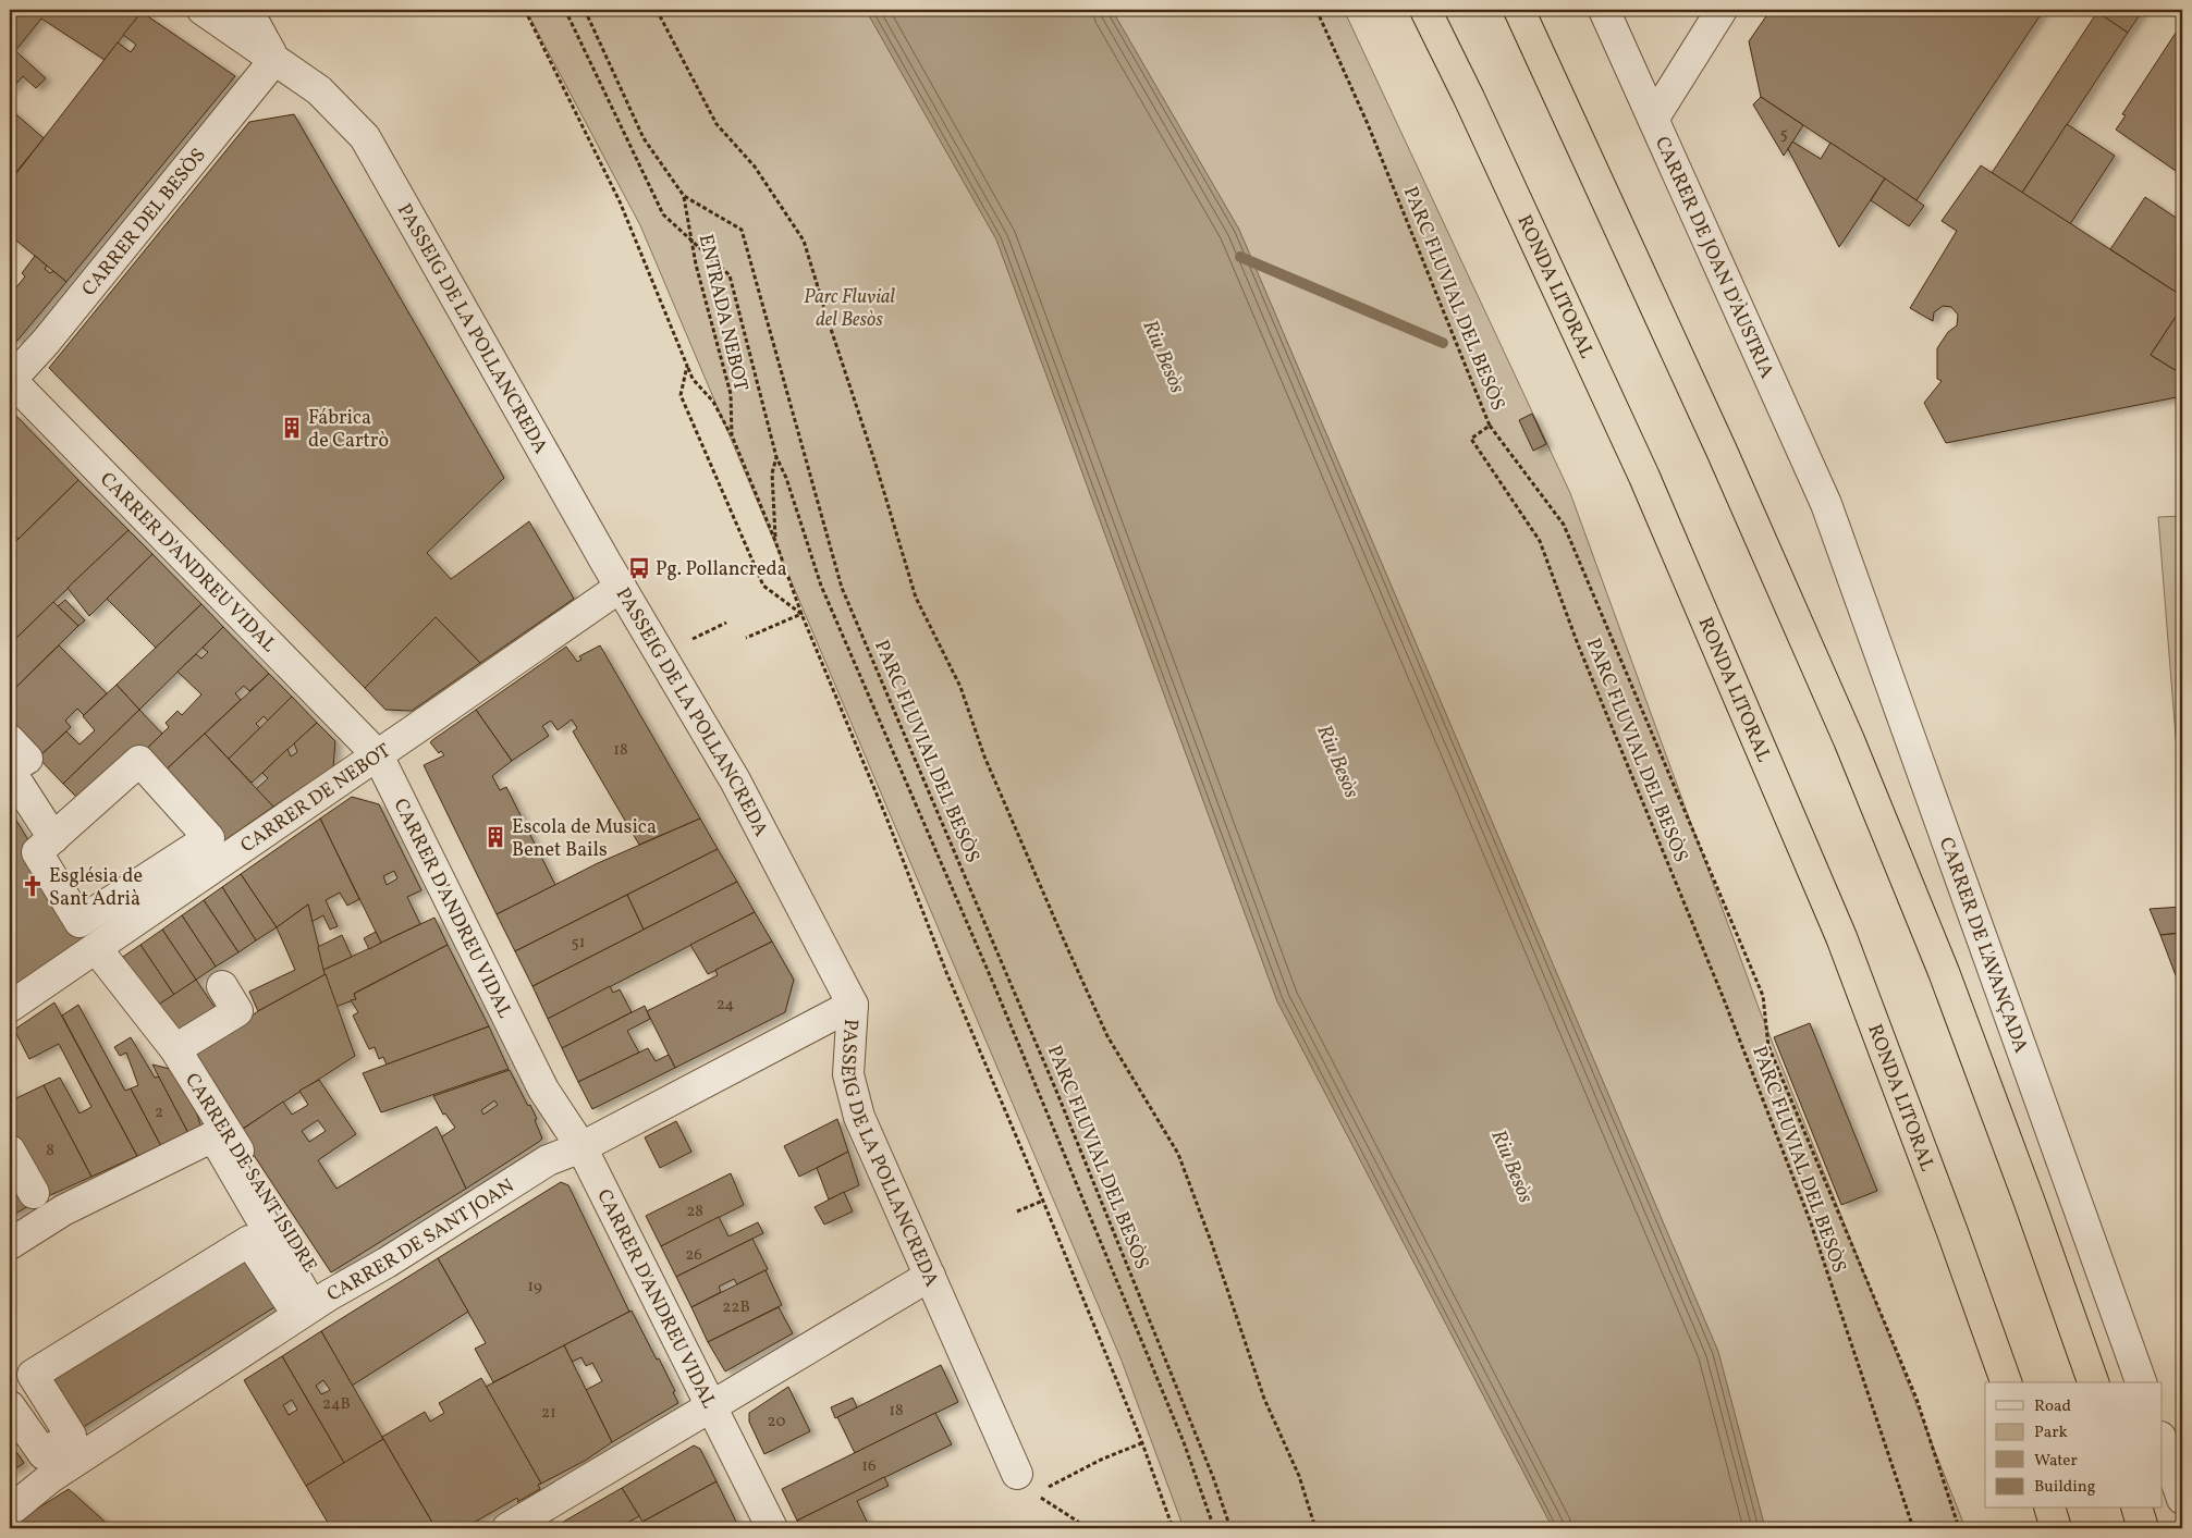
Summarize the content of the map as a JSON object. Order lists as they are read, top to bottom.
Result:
{
  "streets": {
    "highway": ["RONDA LITORAL"],
    "street": [
      "CARRER DEL BESÒS",
      "CARRER DE JOAN D'ÀUSTRIA",
      "PASSEIG DE LA POLLANCREDA",
      "CARRER D'ANDREU VIDAL",
      "CARRER DE NEBOT",
      "CARRER DE L'AVANÇADA",
      "CARRER DE SANT ISIDRE",
      "CARRER DE SANT JOAN"
    ],
    "path": ["PARC FLUVIAL DEL BESÒS", "ENTRADA NEBOT"]
  },
  "crossings": [
    ["CARRER DEL BESÒS", "PASSEIG DE LA POLLANCREDA"],
    ["CARRER DEL BESÒS", "CARRER D'ANDREU VIDAL"],
    ["CARRER DE JOAN D'ÀUSTRIA", "CARRER DE L'AVANÇADA"],
    ["PARC FLUVIAL DEL BESÒS", "ENTRADA NEBOT"],
    ["PASSEIG DE LA POLLANCREDA", "CARRER DE NEBOT"],
    ["PASSEIG DE LA POLLANCREDA", "CARRER DE SANT JOAN"],
    ["CARRER D'ANDREU VIDAL", "CARRER DE NEBOT"],
    ["CARRER D'ANDREU VIDAL", "CARRER DE SANT JOAN"],
    ["CARRER DE SANT ISIDRE", "CARRER DE SANT JOAN"]
  ],
  "water": ["Riu Besòs"],
  "parks": ["Parc Fluvial del Besòs"],
  "places": {
    "building": ["Fábrica de Cartrò", "Escola de Musica Benet Bails"],
    "bus stop": ["Pg. Pollancreda"],
    "church": ["Església de Sant Adrià"]
  },
  "house_numbers": [
    "5",
    "18",
    "51",
    "24",
    "2",
    "8",
    "28",
    "26",
    "19",
    "22B",
    "24B",
    "18",
    "21",
    "20",
    "16"
  ],
  "legend": [
    "Road",
    "Park",
    "Water",
    "Building"
  ]
}
